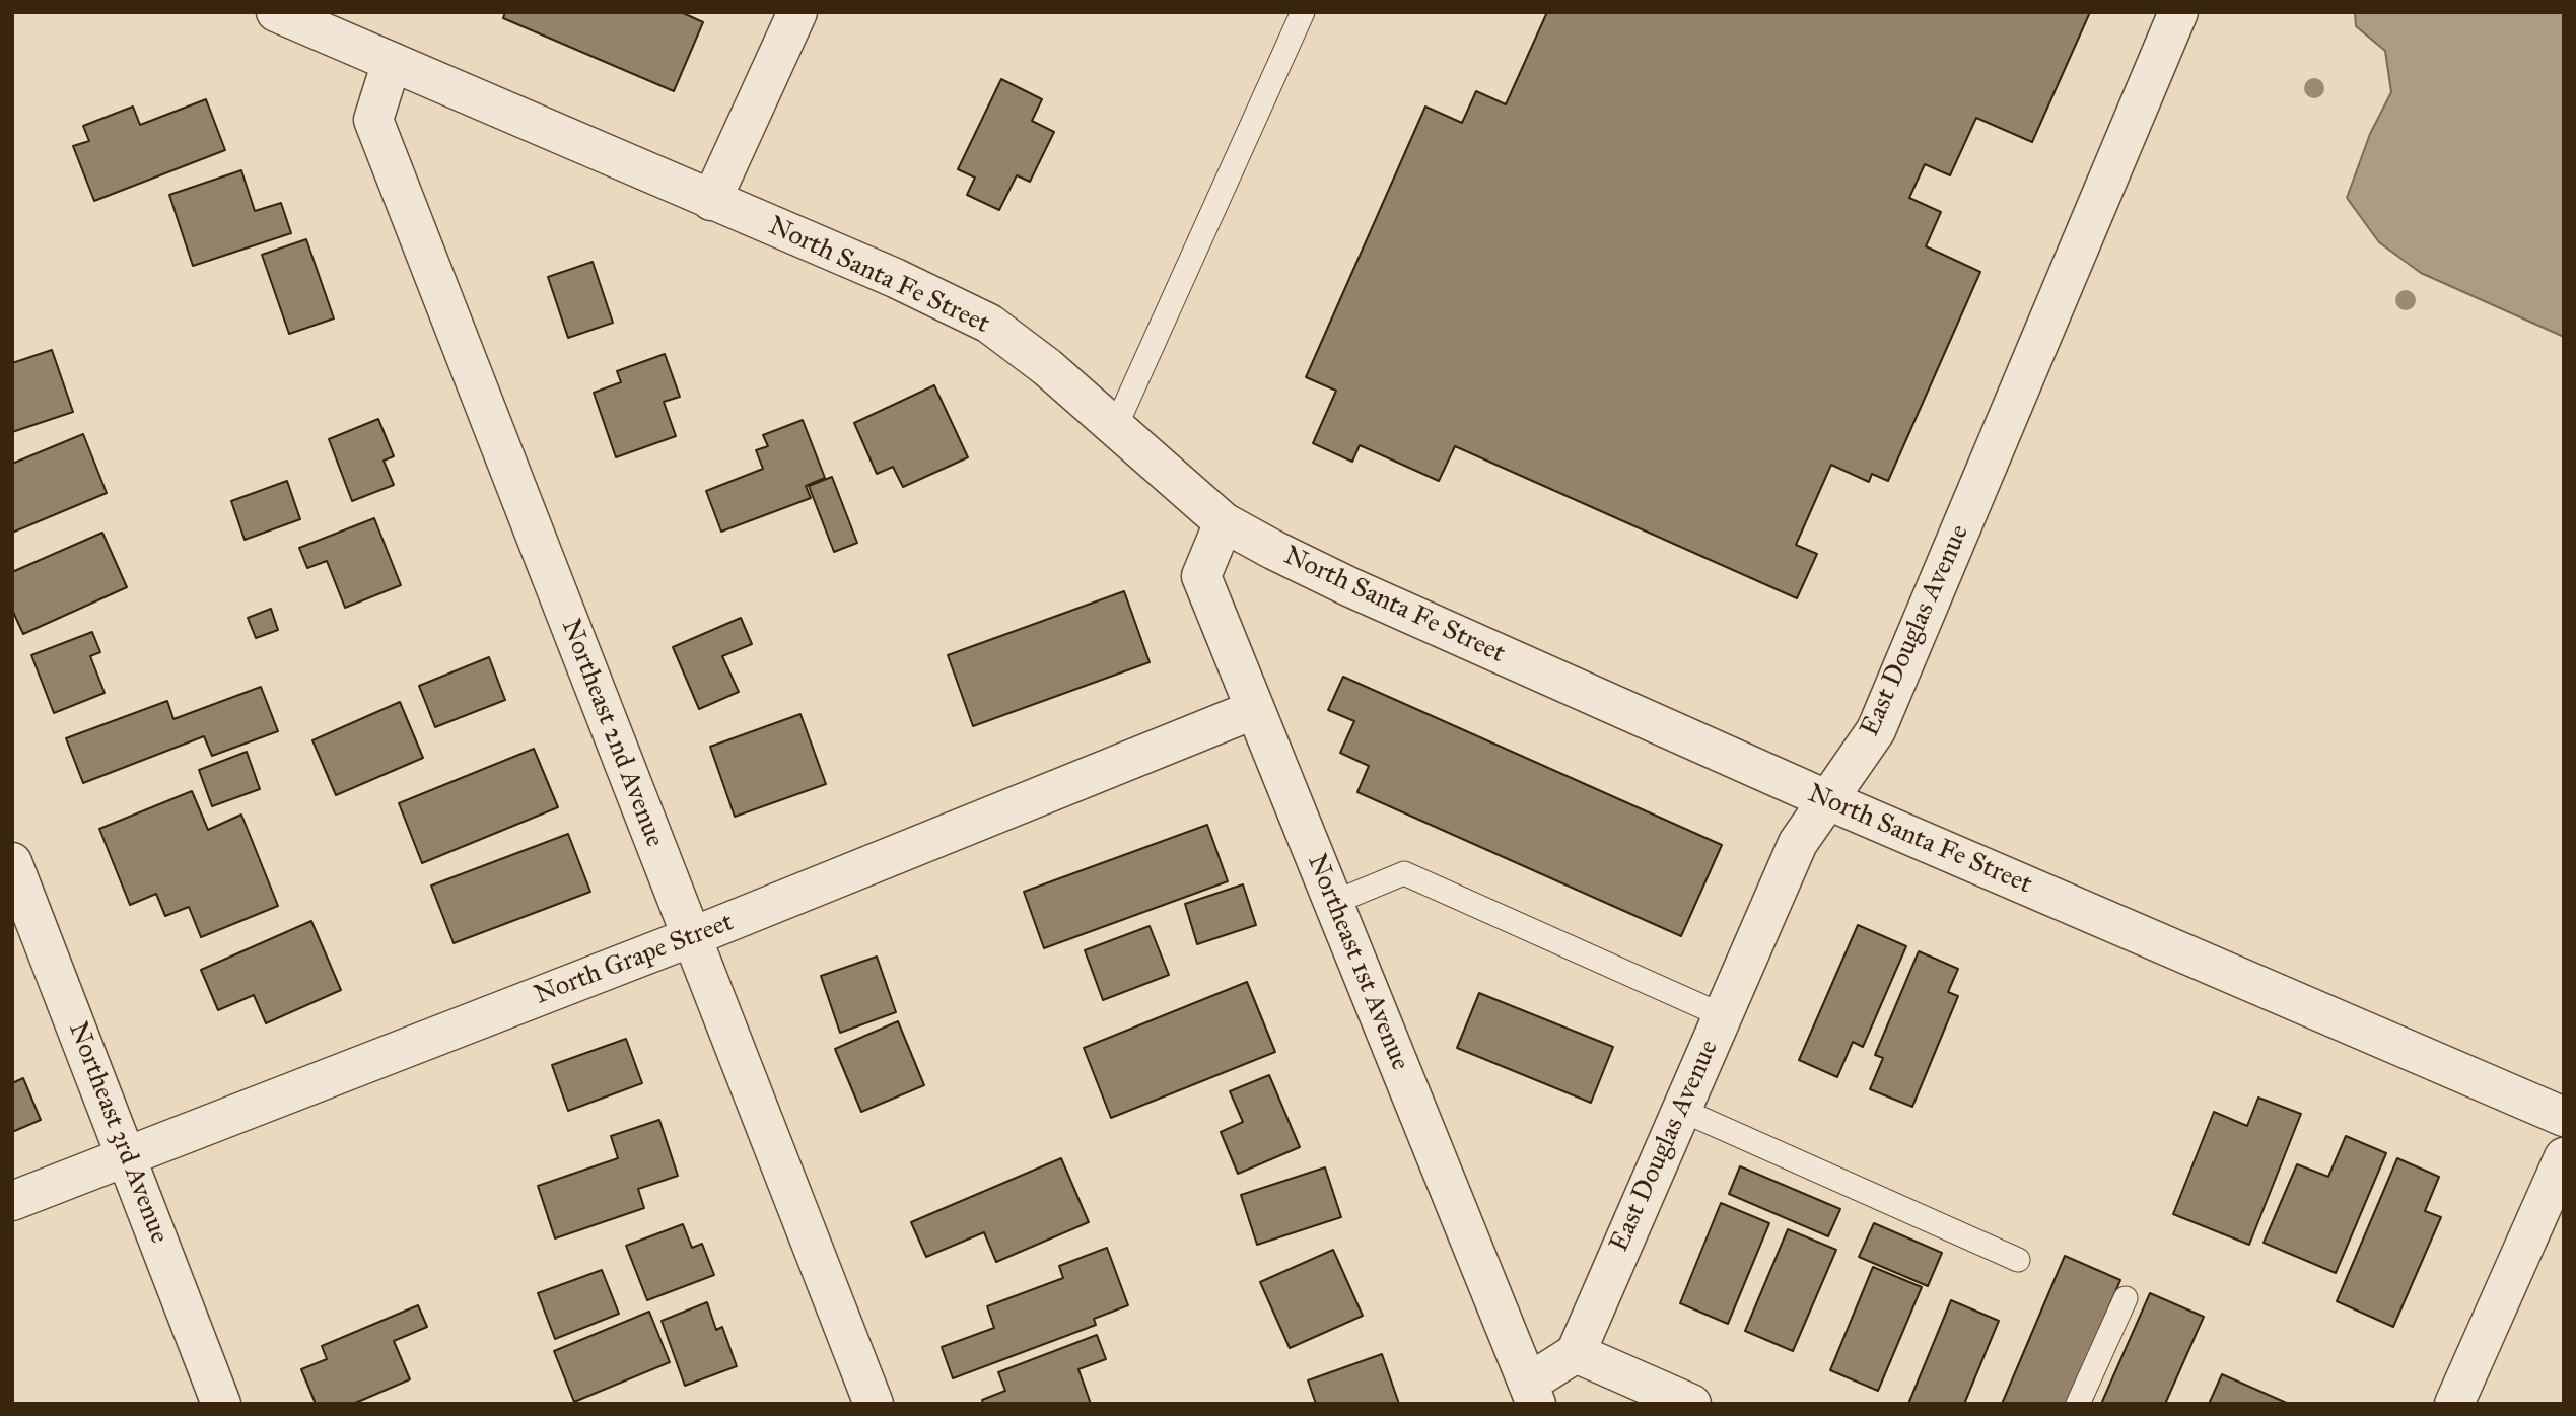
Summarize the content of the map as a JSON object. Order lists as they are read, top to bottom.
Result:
{
  "streets": {
    "street": [
      "North Santa Fe Street",
      "East Douglas Avenue",
      "Northeast 2nd Avenue",
      "North Grape Street",
      "Northeast 1st Avenue",
      "Northeast 3rd Avenue"
    ]
  },
  "crossings": [
    ["North Santa Fe Street", "East Douglas Avenue"],
    ["North Santa Fe Street", "Northeast 2nd Avenue"],
    ["North Santa Fe Street", "Northeast 1st Avenue"],
    ["Northeast 2nd Avenue", "North Grape Street"],
    ["North Grape Street", "Northeast 1st Avenue"],
    ["North Grape Street", "Northeast 3rd Avenue"]
  ]
}
